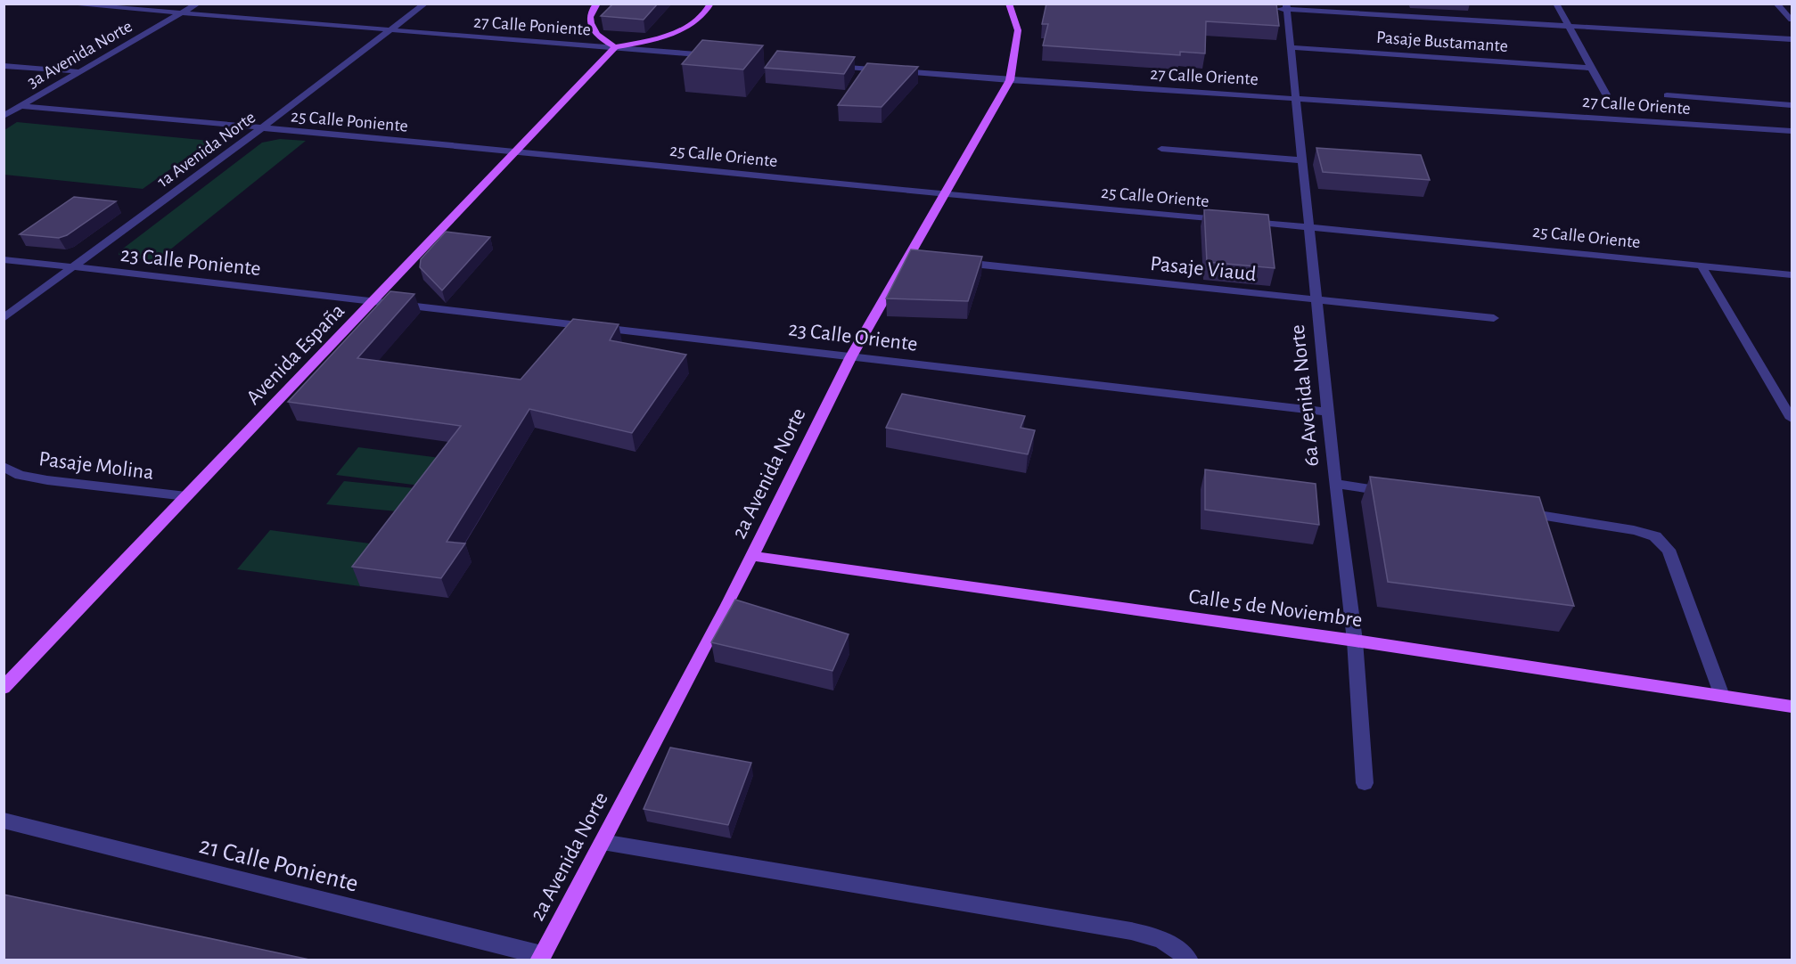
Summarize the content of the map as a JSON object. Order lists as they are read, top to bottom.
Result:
{
  "streets": {
    "main road": ["Avenida España", "2a Avenida Norte", "Calle 5 de Noviembre"],
    "street": [
      "27 Calle Poniente",
      "Pasaje Bustamante",
      "3a Avenida Norte",
      "27 Calle Oriente",
      "25 Calle Poniente",
      "1a Avenida Norte",
      "25 Calle Oriente",
      "23 Calle Poniente",
      "Pasaje Viaud",
      "23 Calle Oriente",
      "6a Avenida Norte",
      "Pasaje Molina",
      "21 Calle Poniente"
    ]
  },
  "crossings": [
    ["27 Calle Poniente", "3a Avenida Norte"],
    ["27 Calle Poniente", "1a Avenida Norte"],
    ["27 Calle Poniente", "Avenida España"],
    ["Pasaje Bustamante", "6a Avenida Norte"],
    ["3a Avenida Norte", "25 Calle Poniente"],
    ["27 Calle Oriente", "6a Avenida Norte"],
    ["27 Calle Oriente", "2a Avenida Norte"],
    ["25 Calle Poniente", "1a Avenida Norte"],
    ["25 Calle Poniente", "25 Calle Oriente"],
    ["25 Calle Poniente", "Avenida España"],
    ["1a Avenida Norte", "23 Calle Poniente"],
    ["25 Calle Oriente", "Avenida España"],
    ["25 Calle Oriente", "6a Avenida Norte"],
    ["25 Calle Oriente", "2a Avenida Norte"],
    ["23 Calle Poniente", "23 Calle Oriente"],
    ["23 Calle Poniente", "Avenida España"],
    ["Pasaje Viaud", "6a Avenida Norte"],
    ["23 Calle Oriente", "Avenida España"],
    ["23 Calle Oriente", "6a Avenida Norte"],
    ["23 Calle Oriente", "2a Avenida Norte"],
    ["Avenida España", "Pasaje Molina"],
    ["6a Avenida Norte", "Calle 5 de Noviembre"],
    ["2a Avenida Norte", "Calle 5 de Noviembre"],
    ["2a Avenida Norte", "21 Calle Poniente"]
  ]
}
